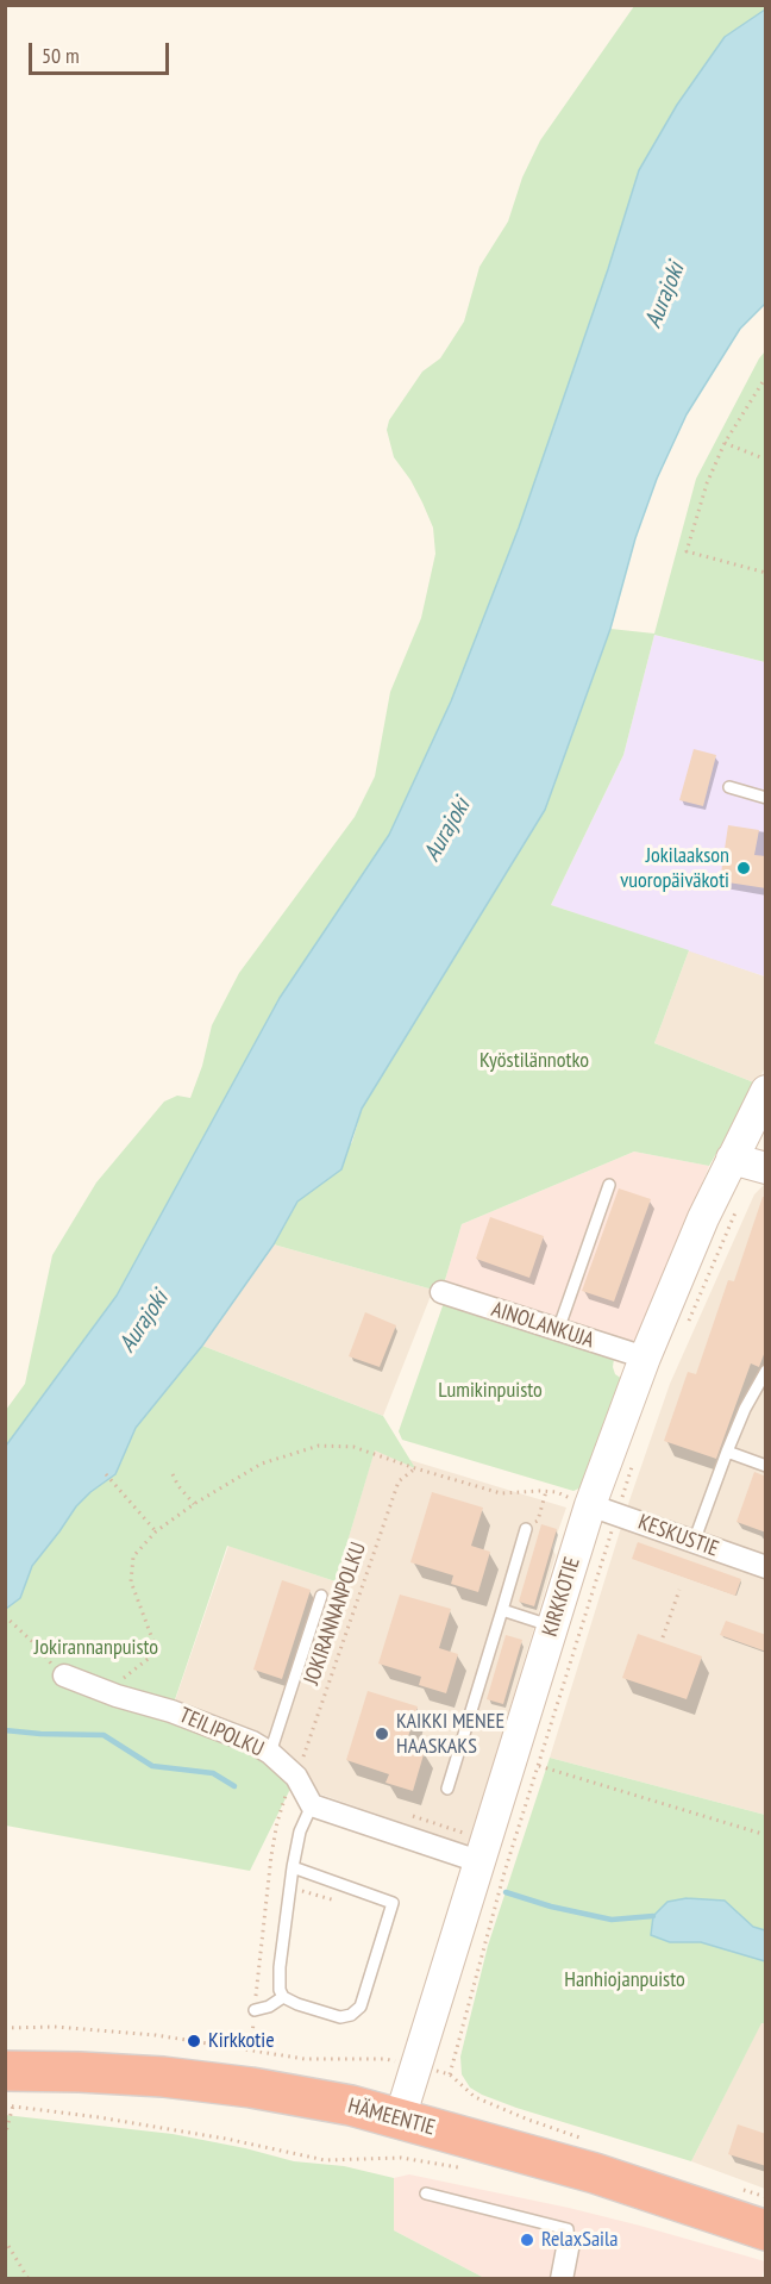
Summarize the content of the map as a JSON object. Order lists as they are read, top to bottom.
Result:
{
  "streets": {
    "highway": ["HÄMEENTIE"],
    "street": [
      "AINOLANKUJA",
      "KESKUSTIE",
      "KIRKKOTIE",
      "TEILIPOLKU"
    ],
    "path": ["JOKIRANNANPOLKU"]
  },
  "crossings": [
    ["AINOLANKUJA", "KIRKKOTIE"],
    ["KESKUSTIE", "KIRKKOTIE"],
    ["KIRKKOTIE", "HÄMEENTIE"],
    ["JOKIRANNANPOLKU", "TEILIPOLKU"]
  ],
  "water": ["Aurajoki"],
  "parks": [
    "Kyöstilännotko",
    "Lumikinpuisto",
    "Jokirannanpuisto",
    "Hanhiojanpuisto"
  ],
  "places": [
    "Jokilaakson vuoropäiväkoti",
    "KAIKKI MENEE HAASKAKS",
    "Kirkkotie",
    "RelaxSaila"
  ],
  "scale_bar": "50 m"
}
